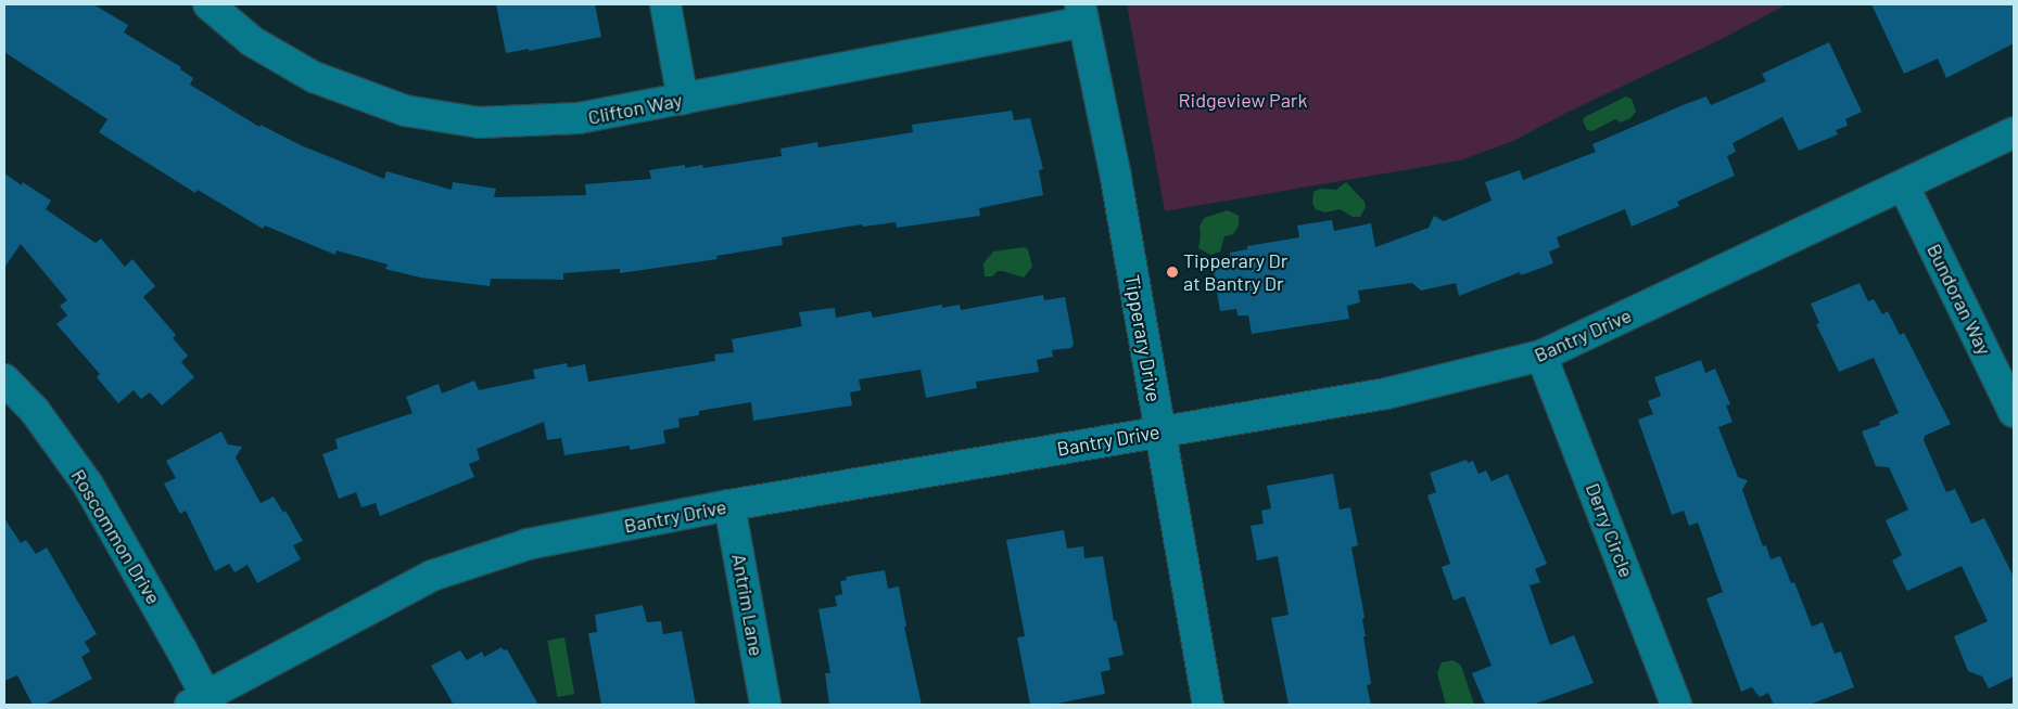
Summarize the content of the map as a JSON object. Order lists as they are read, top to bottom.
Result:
{
  "streets": {
    "street": [
      "Clifton Way",
      "Bundoran Way",
      "Bantry Drive",
      "Tipperary Drive",
      "Derry Circle",
      "Roscommon Drive",
      "Antrim Lane"
    ]
  },
  "crossings": [
    ["Clifton Way", "Tipperary Drive"],
    ["Bundoran Way", "Bantry Drive"],
    ["Bantry Drive", "Tipperary Drive"],
    ["Bantry Drive", "Derry Circle"],
    ["Bantry Drive", "Roscommon Drive"],
    ["Bantry Drive", "Antrim Lane"]
  ],
  "parks": ["Ridgeview Park"],
  "places": ["Tipperary Dr at Bantry Dr"]
}
